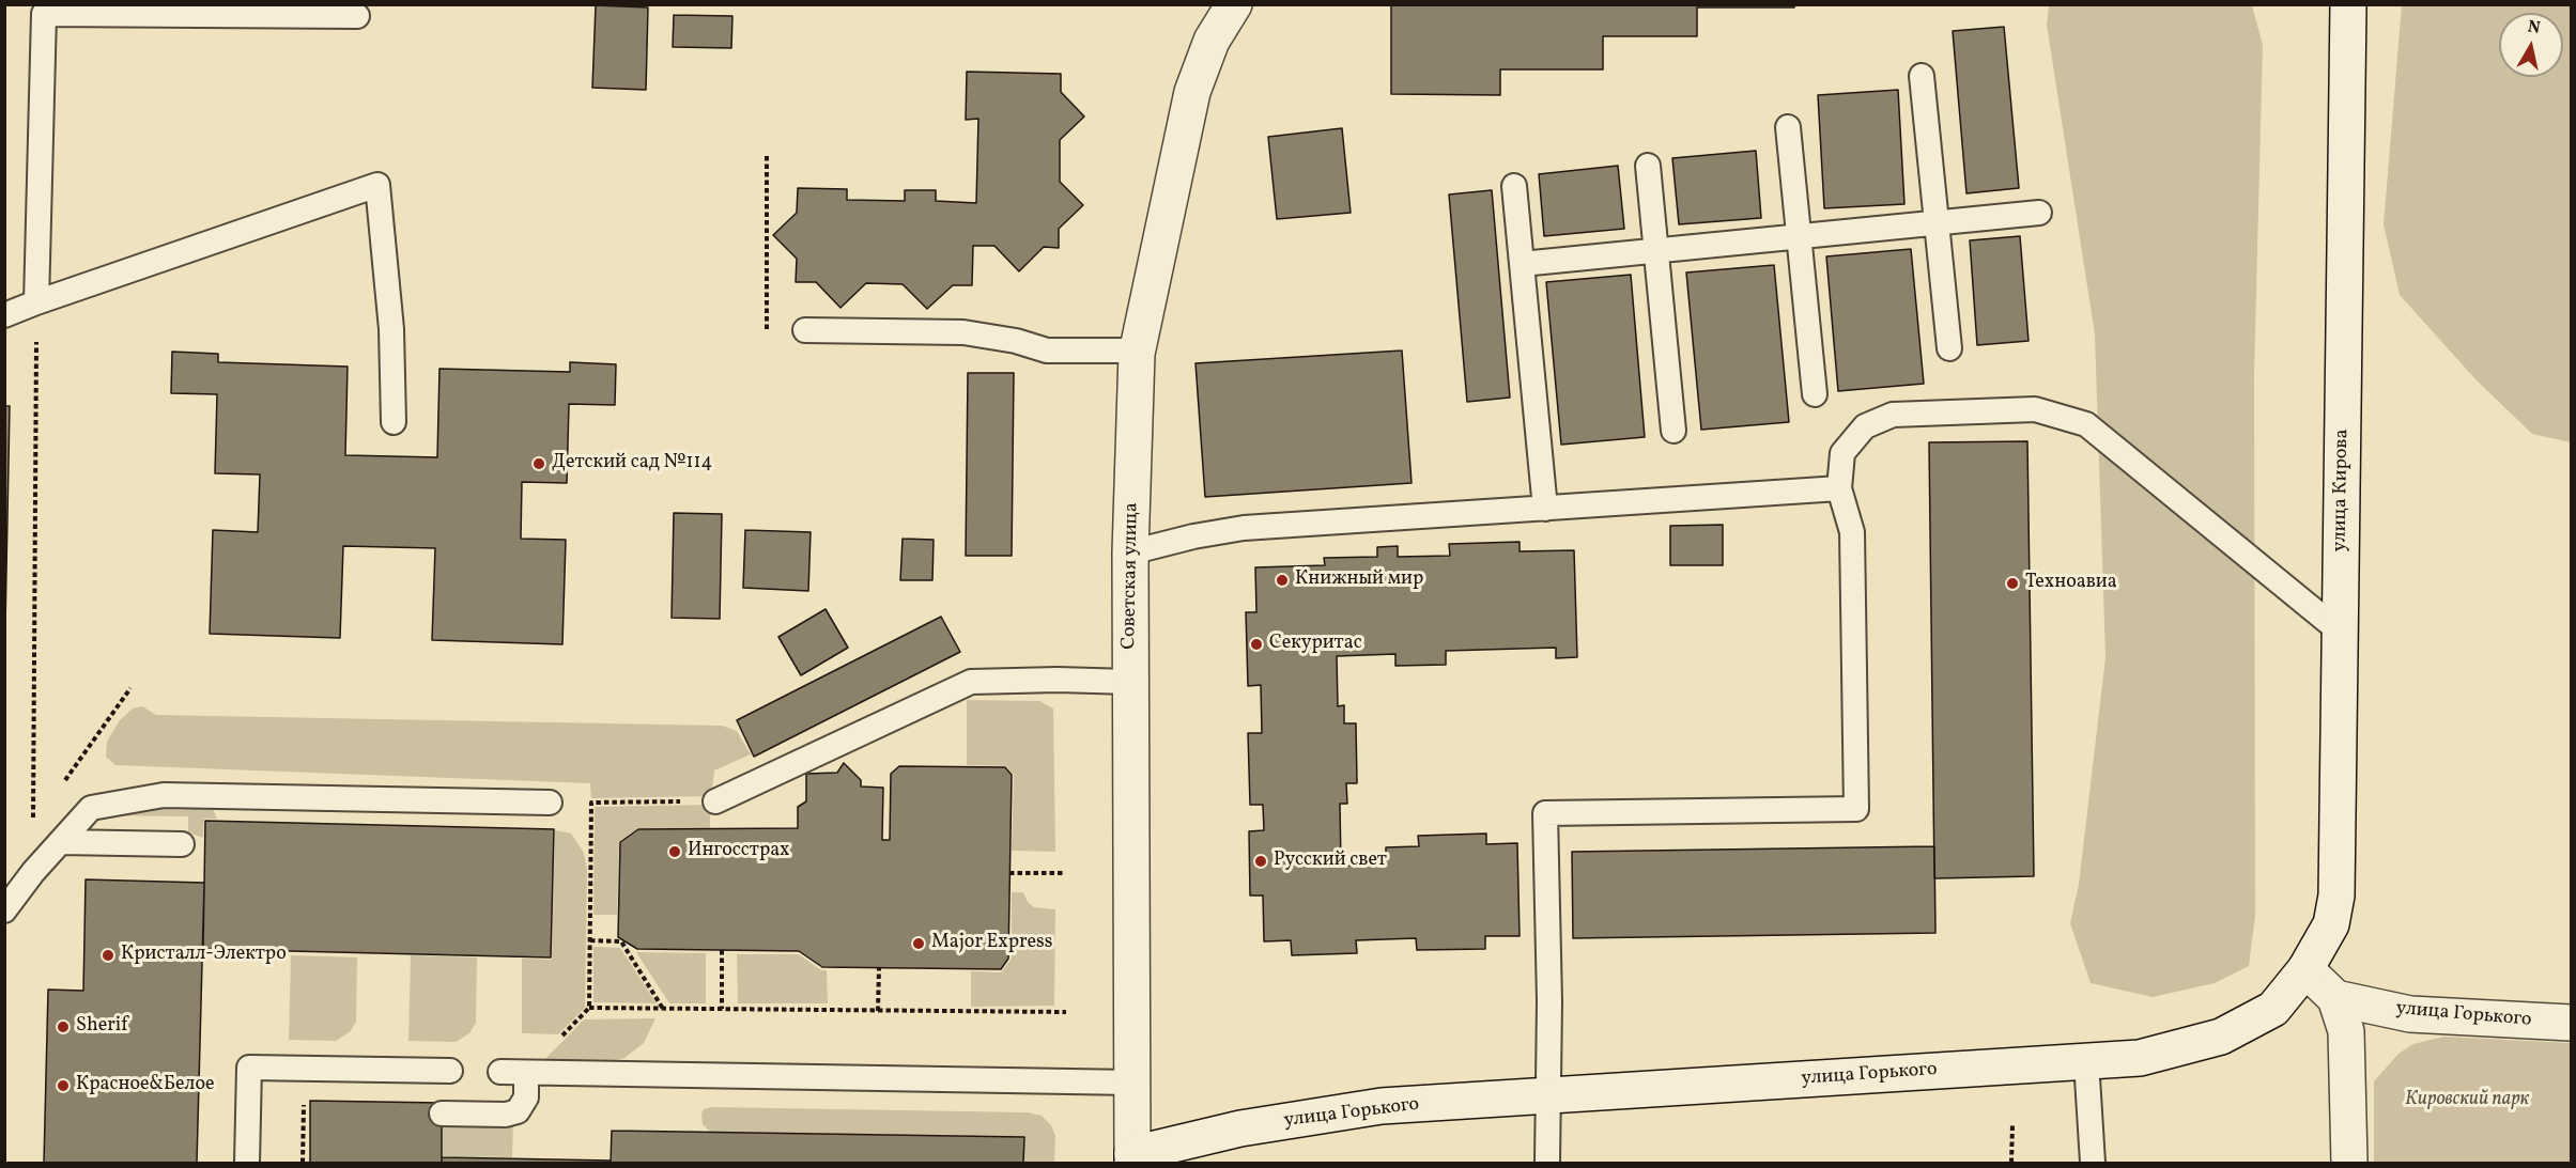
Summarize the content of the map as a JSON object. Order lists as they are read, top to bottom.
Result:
{
  "streets": {
    "street": ["улица Кирова", "Советская улица", "улица Горького"]
  },
  "crossings": [
    ["улица Кирова", "улица Горького"],
    ["Советская улица", "улица Горького"]
  ],
  "parks": ["Кировский парк"],
  "places": [
    "Детский сад №114",
    "Книжный мир",
    "Техноавиа",
    "Секуритас",
    "Ингосстрах",
    "Русский свет",
    "Major Express",
    "Кристалл-Электро",
    "Sherif",
    "Красное&Белое"
  ],
  "north": "top"
}
